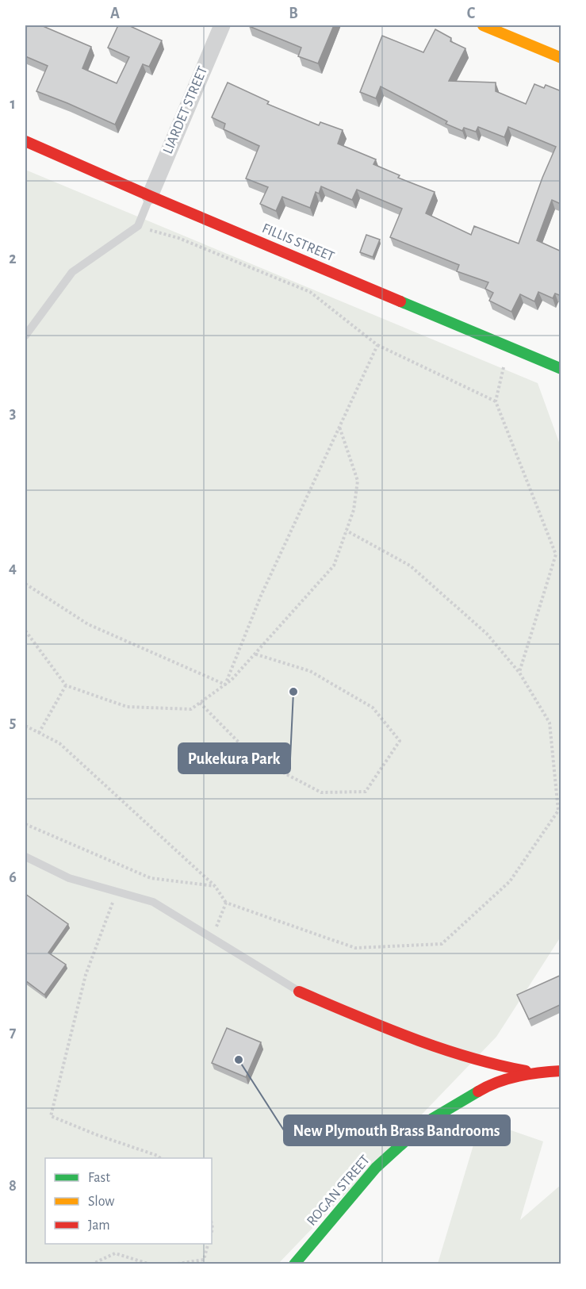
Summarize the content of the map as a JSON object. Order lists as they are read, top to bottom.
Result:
{
  "streets": {
    "street": ["LIARDET STREET", "FILLIS STREET", "ROGAN STREET"]
  },
  "crossings": [
    ["LIARDET STREET", "FILLIS STREET"]
  ],
  "places": ["Pukekura Park", "New Plymouth Brass Bandrooms"],
  "legend": ["Fast", "Slow", "Jam"],
  "grid": {
    "columns": ["A", "B", "C"],
    "rows": [
      "1",
      "2",
      "3",
      "4",
      "5",
      "6",
      "7",
      "8"
    ]
  }
}
